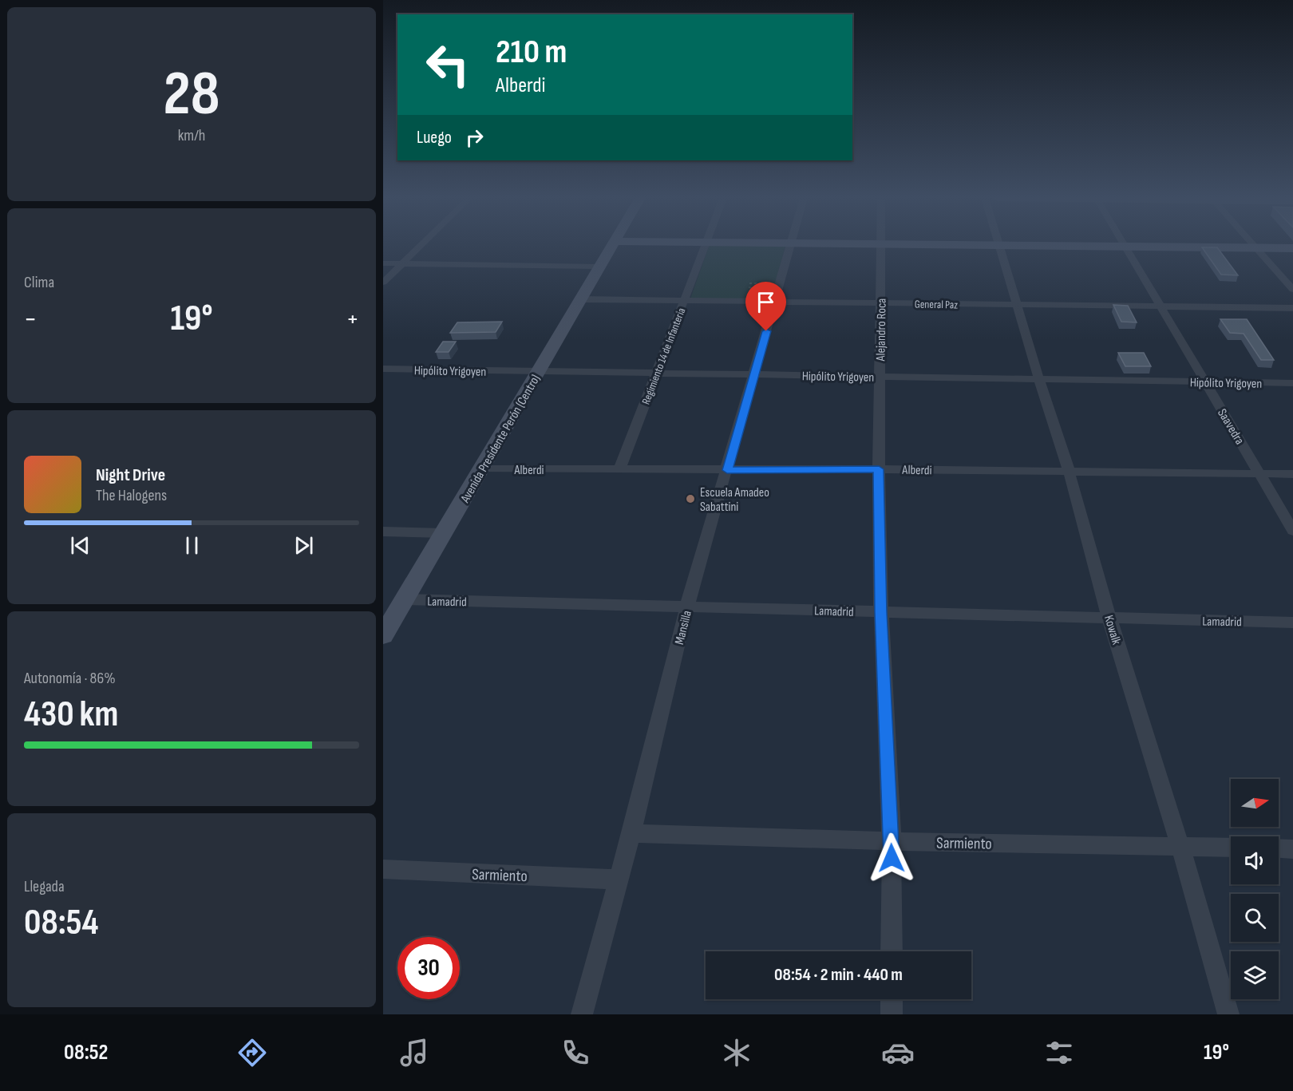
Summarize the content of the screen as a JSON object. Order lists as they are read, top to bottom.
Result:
{
  "streets": {
    "main road": ["Avenida Presidente Perón (Centro)"],
    "street": [
      "General Paz",
      "Alejandro Roca",
      "Regimiento 14 de Infanteria",
      "Hipólito Yrigoyen",
      "Saavedra",
      "Alberdi",
      "Lamadrid",
      "Mansilla",
      "Kowalk",
      "Sarmiento"
    ]
  },
  "crossings": [
    ["General Paz", "Alejandro Roca"],
    ["General Paz", "Regimiento 14 de Infanteria"],
    ["General Paz", "Saavedra"],
    ["General Paz", "Avenida Presidente Perón (Centro)"],
    ["General Paz", "Mansilla"],
    ["General Paz", "Kowalk"],
    ["Alejandro Roca", "Hipólito Yrigoyen"],
    ["Alejandro Roca", "Alberdi"],
    ["Alejandro Roca", "Lamadrid"],
    ["Alejandro Roca", "Sarmiento"],
    ["Regimiento 14 de Infanteria", "Hipólito Yrigoyen"],
    ["Regimiento 14 de Infanteria", "Alberdi"],
    ["Hipólito Yrigoyen", "Saavedra"],
    ["Hipólito Yrigoyen", "Avenida Presidente Perón (Centro)"],
    ["Hipólito Yrigoyen", "Mansilla"],
    ["Hipólito Yrigoyen", "Kowalk"],
    ["Saavedra", "Alberdi"],
    ["Avenida Presidente Perón (Centro)", "Alberdi"],
    ["Avenida Presidente Perón (Centro)", "Lamadrid"],
    ["Alberdi", "Mansilla"],
    ["Alberdi", "Kowalk"],
    ["Lamadrid", "Mansilla"],
    ["Lamadrid", "Kowalk"],
    ["Mansilla", "Sarmiento"],
    ["Kowalk", "Sarmiento"]
  ],
  "places": ["Escuela Amadeo Sabattini"],
  "north": "right",
  "page": {
    "tile": [
      ["28", "km/h"],
      "Clima",
      ["Autonomía · 86%", "430 km"],
      ["Llegada", "08:54"]
    ],
    "turn": ["210 m", "Alberdi"],
    "then": "Luego",
    "heat": ["−", "19°", "+"],
    "song": ["Night Drive", "The Halogens"],
    "limit": "30",
    "trip": "08:54 · 2 min · 440 m",
    "tabs": ["08:52", "19°"]
  }
}
